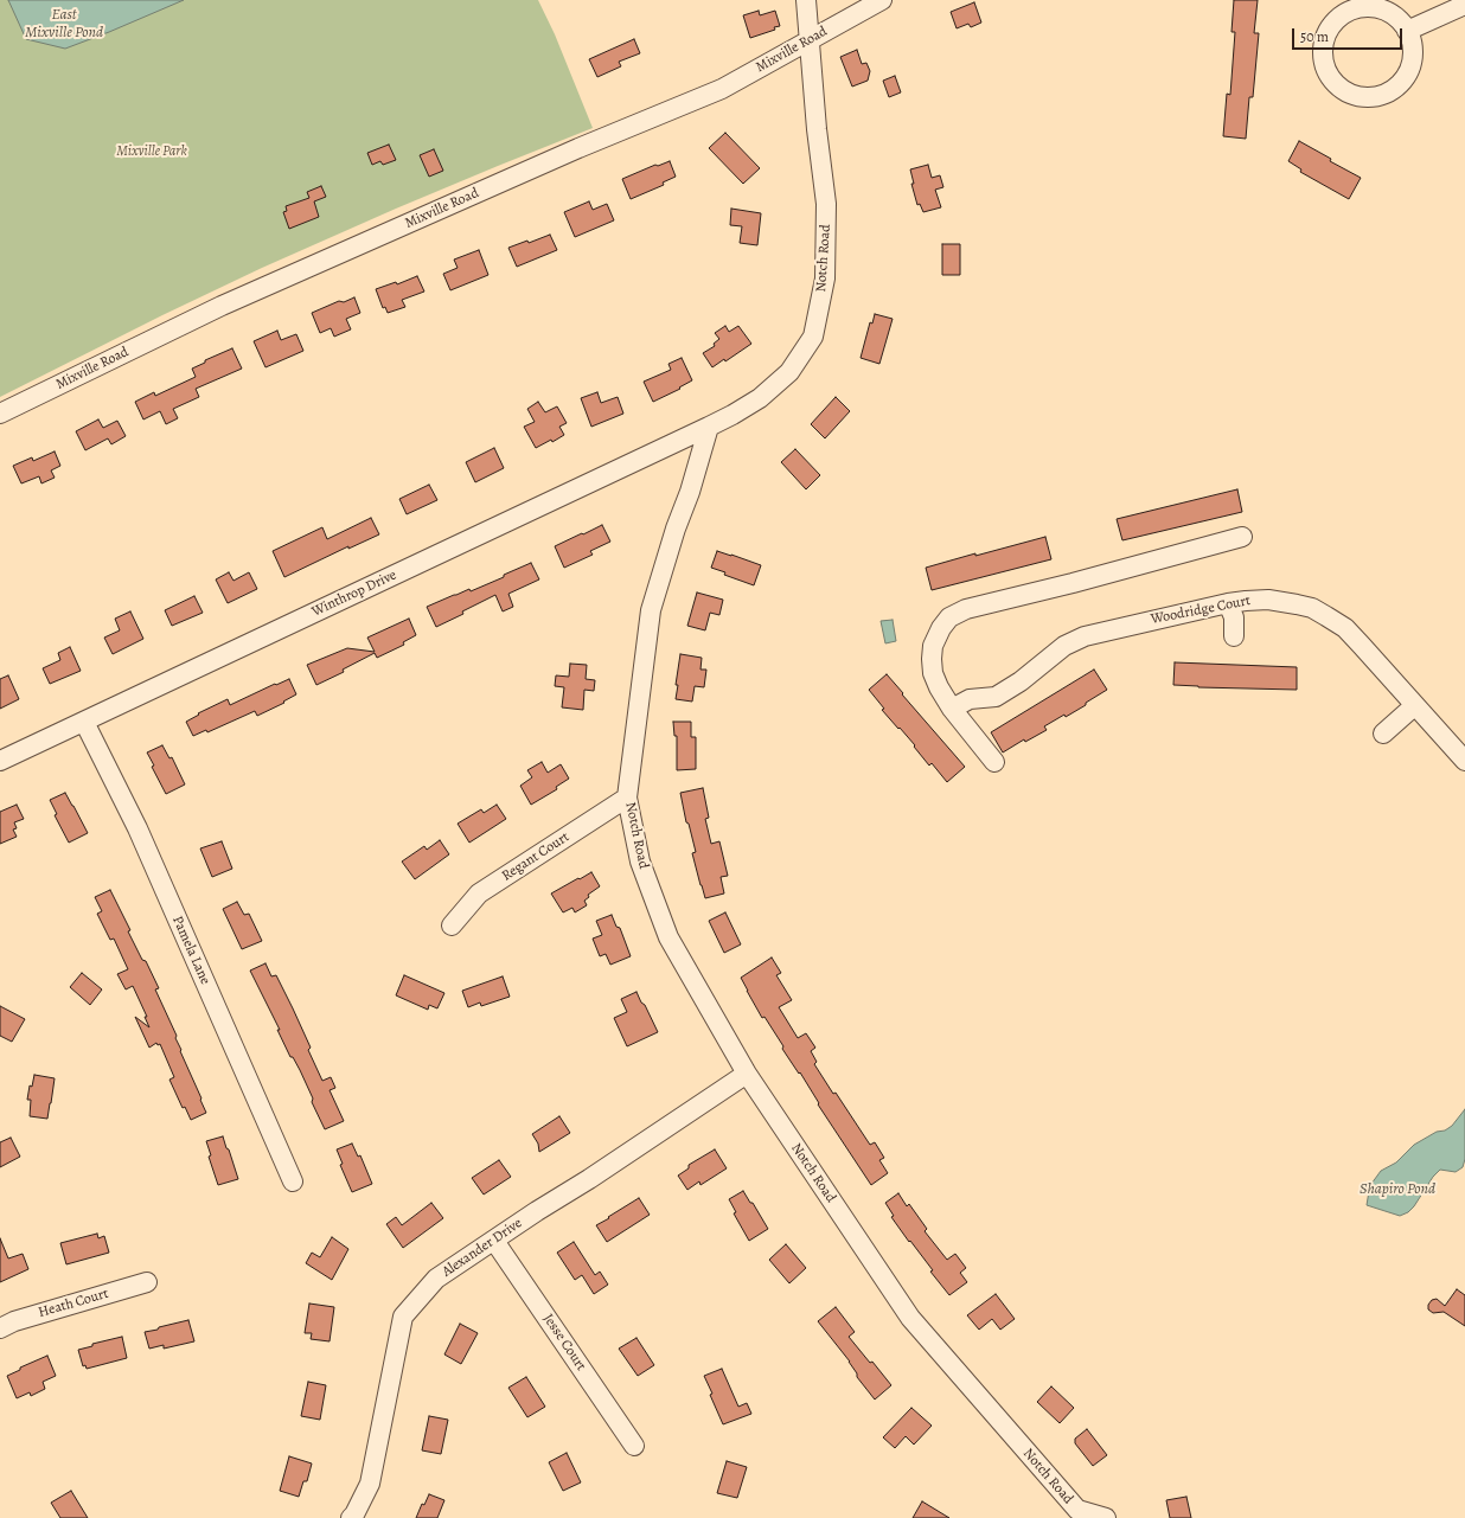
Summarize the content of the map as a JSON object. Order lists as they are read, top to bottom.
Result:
{
  "streets": {
    "street": [
      "Mixville Road",
      "Notch Road",
      "Winthrop Drive",
      "Woodridge Court",
      "Regant Court",
      "Pamela Lane",
      "Alexander Drive",
      "Heath Court",
      "Jesse Court"
    ]
  },
  "crossings": [
    ["Mixville Road", "Notch Road"],
    ["Notch Road", "Winthrop Drive"],
    ["Notch Road", "Regant Court"],
    ["Notch Road", "Alexander Drive"],
    ["Winthrop Drive", "Pamela Lane"],
    ["Alexander Drive", "Jesse Court"]
  ],
  "water": ["East Mixville Pond", "Shapiro Pond"],
  "parks": ["Mixville Park"],
  "scale_bar": "50 m"
}
